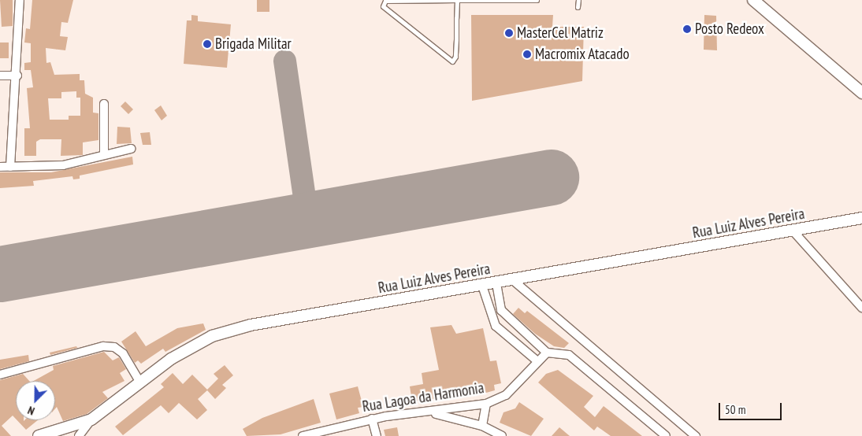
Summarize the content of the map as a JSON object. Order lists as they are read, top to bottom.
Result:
{
  "streets": {
    "street": ["Rua Luiz Alves Pereira", "Rua Lagoa da Harmonia"]
  },
  "places": [
    "Posto Redeox",
    "MasterCel Matriz",
    "Brigada Militar",
    "Macromix Atacado"
  ],
  "scale_bar": "50 m",
  "north": "bottom left"
}
